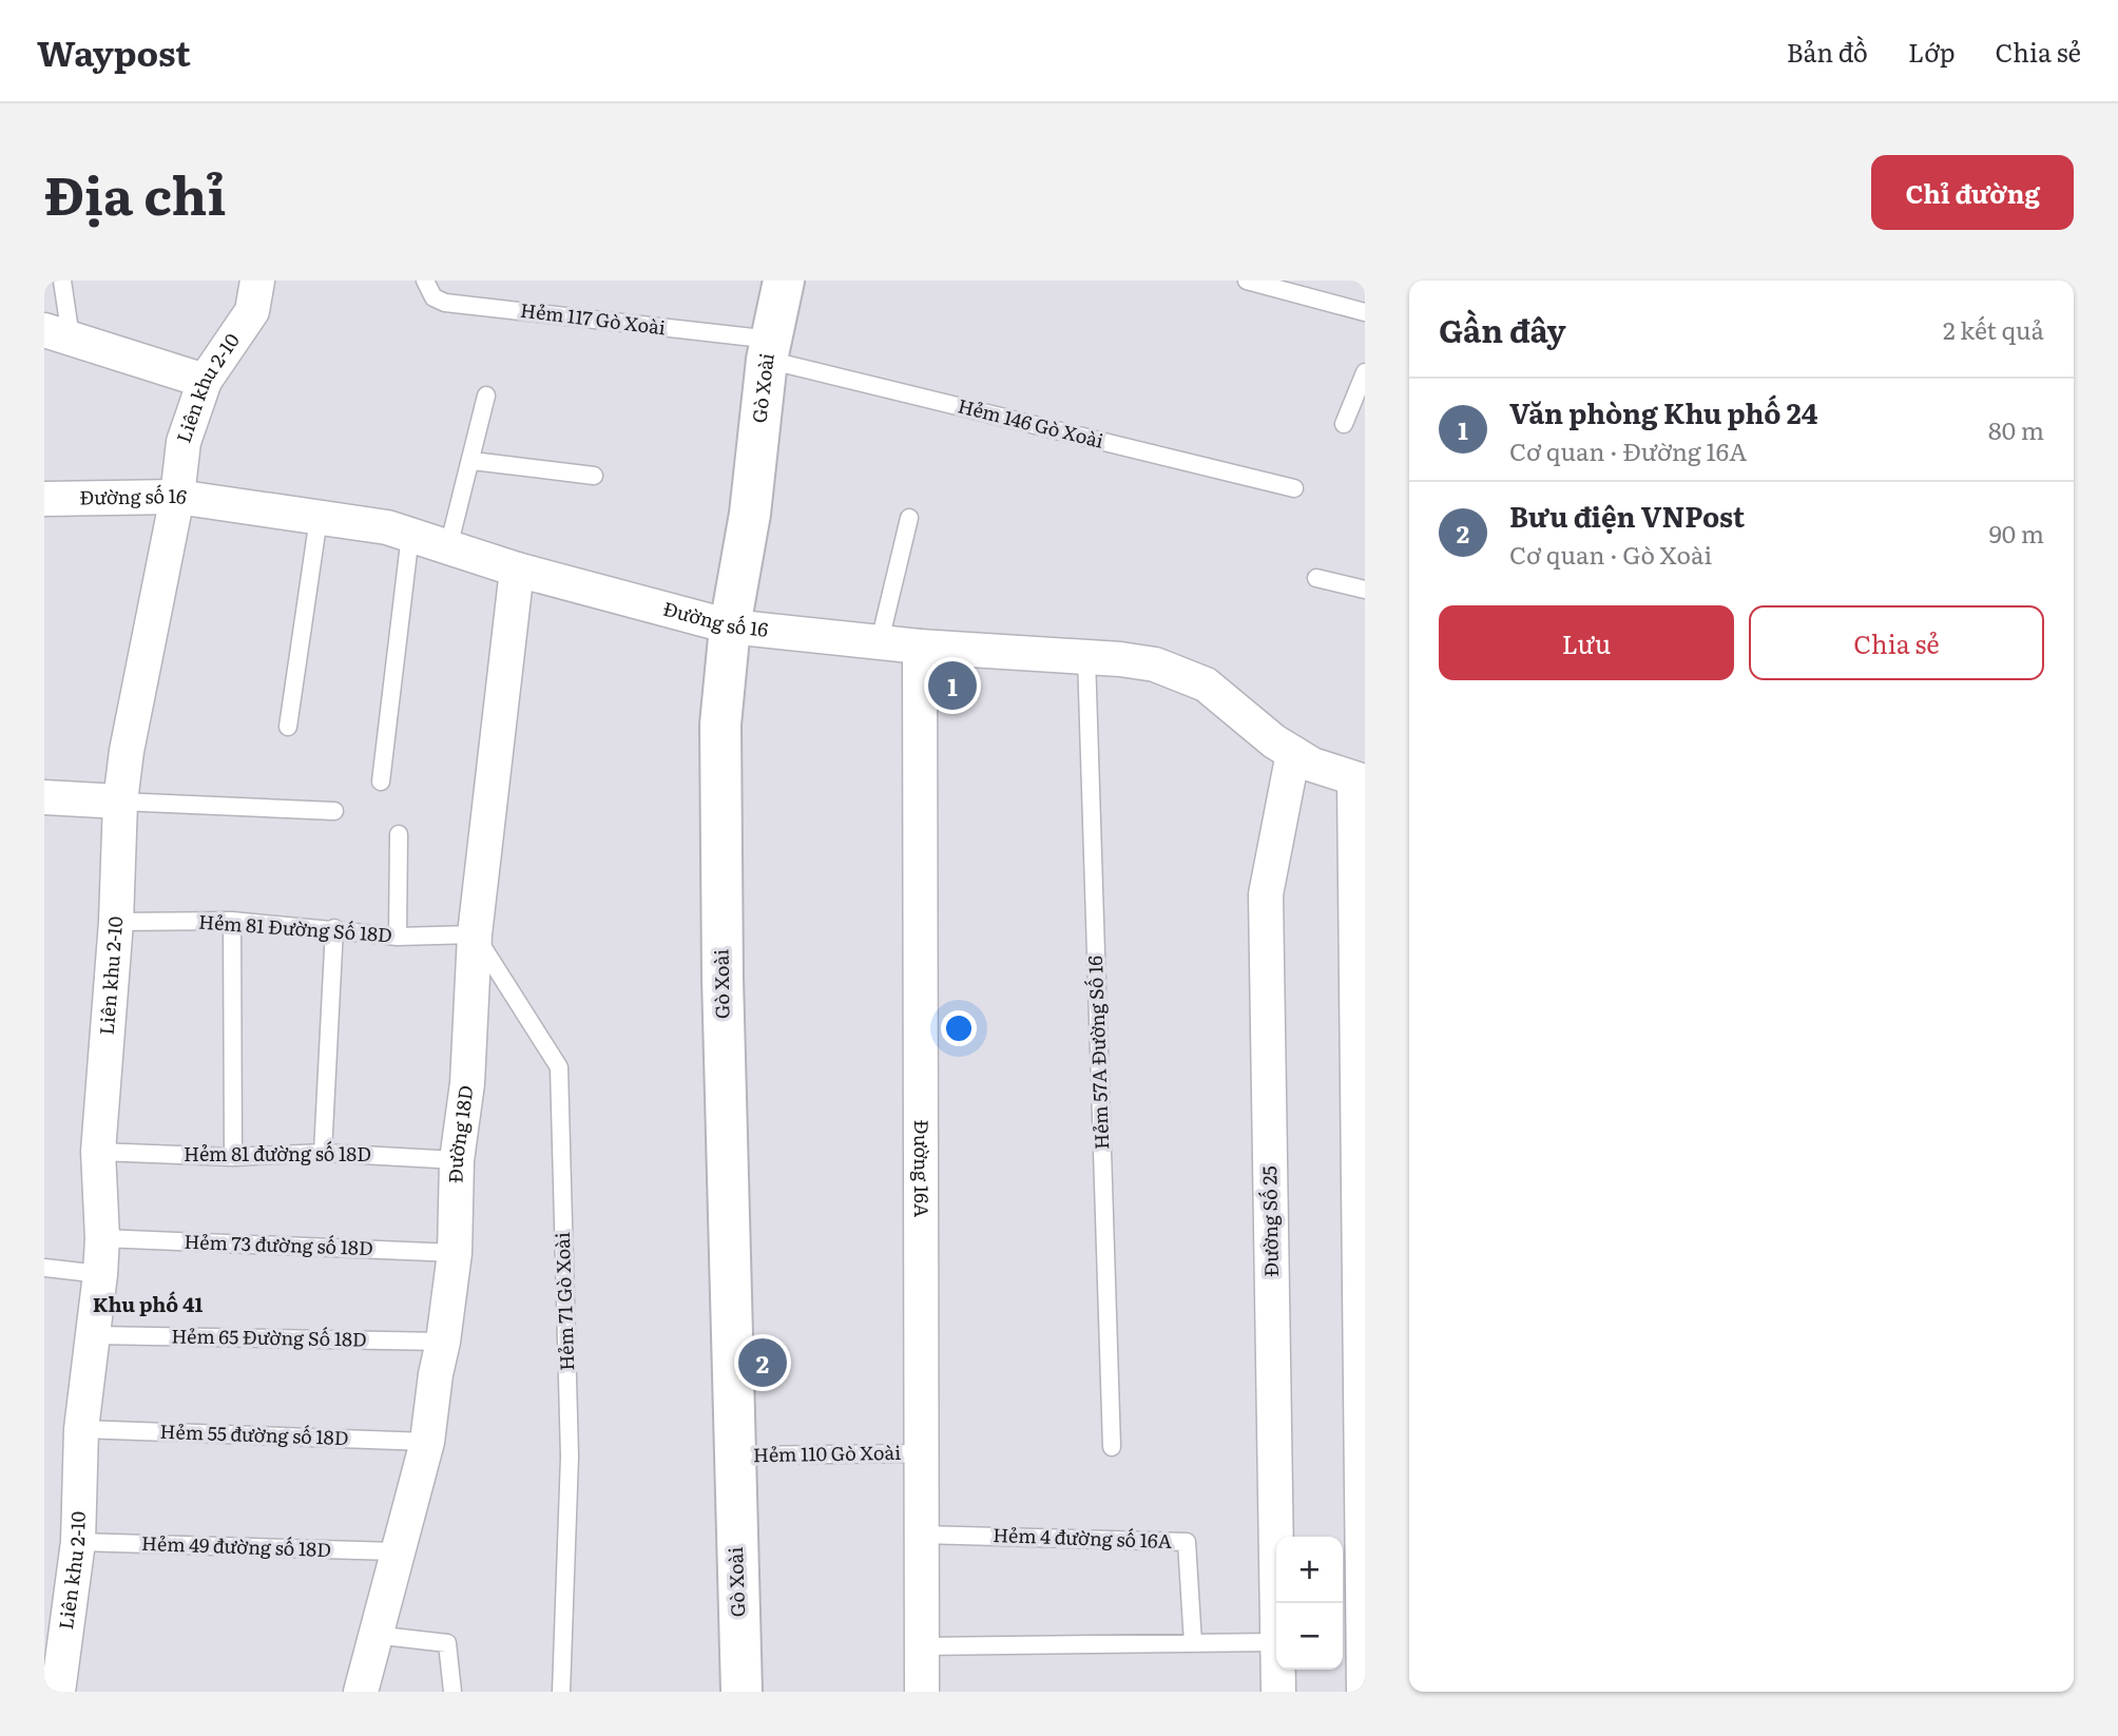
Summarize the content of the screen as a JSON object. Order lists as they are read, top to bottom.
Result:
{
  "streets": {
    "street": [
      "Gò Xoài",
      "Liên khu 2-10",
      "Đường số 16",
      "Đường 18D",
      "Đường 16A",
      "Đường Số 25"
    ],
    "lane": [
      "Hẻm 117 Gò Xoài",
      "Hẻm 146 Gò Xoài",
      "Hẻm 81 Đường Số 18D",
      "Hẻm 57A Đường Số 16",
      "Hẻm 81 đường số 18D",
      "Hẻm 73 đường số 18D",
      "Hẻm 71 Gò Xoài",
      "Hẻm 65 Đường Số 18D",
      "Hẻm 55 đường số 18D",
      "Hẻm 110 Gò Xoài",
      "Hẻm 4 đường số 16A",
      "Hẻm 49 đường số 18D"
    ]
  },
  "crossings": [
    ["Hẻm 117 Gò Xoài", "Gò Xoài"],
    ["Hẻm 117 Gò Xoài", "Hẻm 146 Gò Xoài"],
    ["Gò Xoài", "Hẻm 146 Gò Xoài"],
    ["Gò Xoài", "Đường số 16"],
    ["Gò Xoài", "Hẻm 110 Gò Xoài"],
    ["Liên khu 2-10", "Đường số 16"],
    ["Liên khu 2-10", "Hẻm 81 Đường Số 18D"],
    ["Liên khu 2-10", "Hẻm 81 đường số 18D"],
    ["Liên khu 2-10", "Hẻm 73 đường số 18D"],
    ["Liên khu 2-10", "Hẻm 65 Đường Số 18D"],
    ["Liên khu 2-10", "Hẻm 55 đường số 18D"],
    ["Liên khu 2-10", "Hẻm 49 đường số 18D"],
    ["Đường số 16", "Hẻm 57A Đường Số 16"],
    ["Đường số 16", "Đường 18D"],
    ["Đường số 16", "Đường 16A"],
    ["Đường số 16", "Đường Số 25"],
    ["Hẻm 81 Đường Số 18D", "Đường 18D"],
    ["Hẻm 81 Đường Số 18D", "Hẻm 71 Gò Xoài"],
    ["Đường 18D", "Hẻm 81 đường số 18D"],
    ["Đường 18D", "Hẻm 73 đường số 18D"],
    ["Đường 18D", "Hẻm 71 Gò Xoài"],
    ["Đường 18D", "Hẻm 65 Đường Số 18D"],
    ["Đường 18D", "Hẻm 55 đường số 18D"],
    ["Đường 18D", "Hẻm 49 đường số 18D"],
    ["Đường 16A", "Hẻm 110 Gò Xoài"],
    ["Đường 16A", "Hẻm 4 đường số 16A"]
  ],
  "districts": ["Khu phố 41"],
  "page": {
    "header": "Waypost",
    "nav": ["Bản đồ", "Lớp", "Chia sẻ"],
    "title": "Địa chỉ",
    "buttons": [
      "Chỉ đường",
      ["Lưu", "Chia sẻ"]
    ],
    "heading": ["Gần đây", "2 kết quả"],
    "list": [
      {
        "mark": "1",
        "name": "Văn phòng Khu phố 24",
        "note": "Cơ quan · Đường 16A",
        "value": "80 m"
      },
      {
        "mark": "2",
        "name": "Bưu điện VNPost",
        "note": "Cơ quan · Gò Xoài",
        "value": "90 m"
      }
    ],
    "pins": ["1", "2"],
    "map_buttons": ["+", "−"]
  }
}
